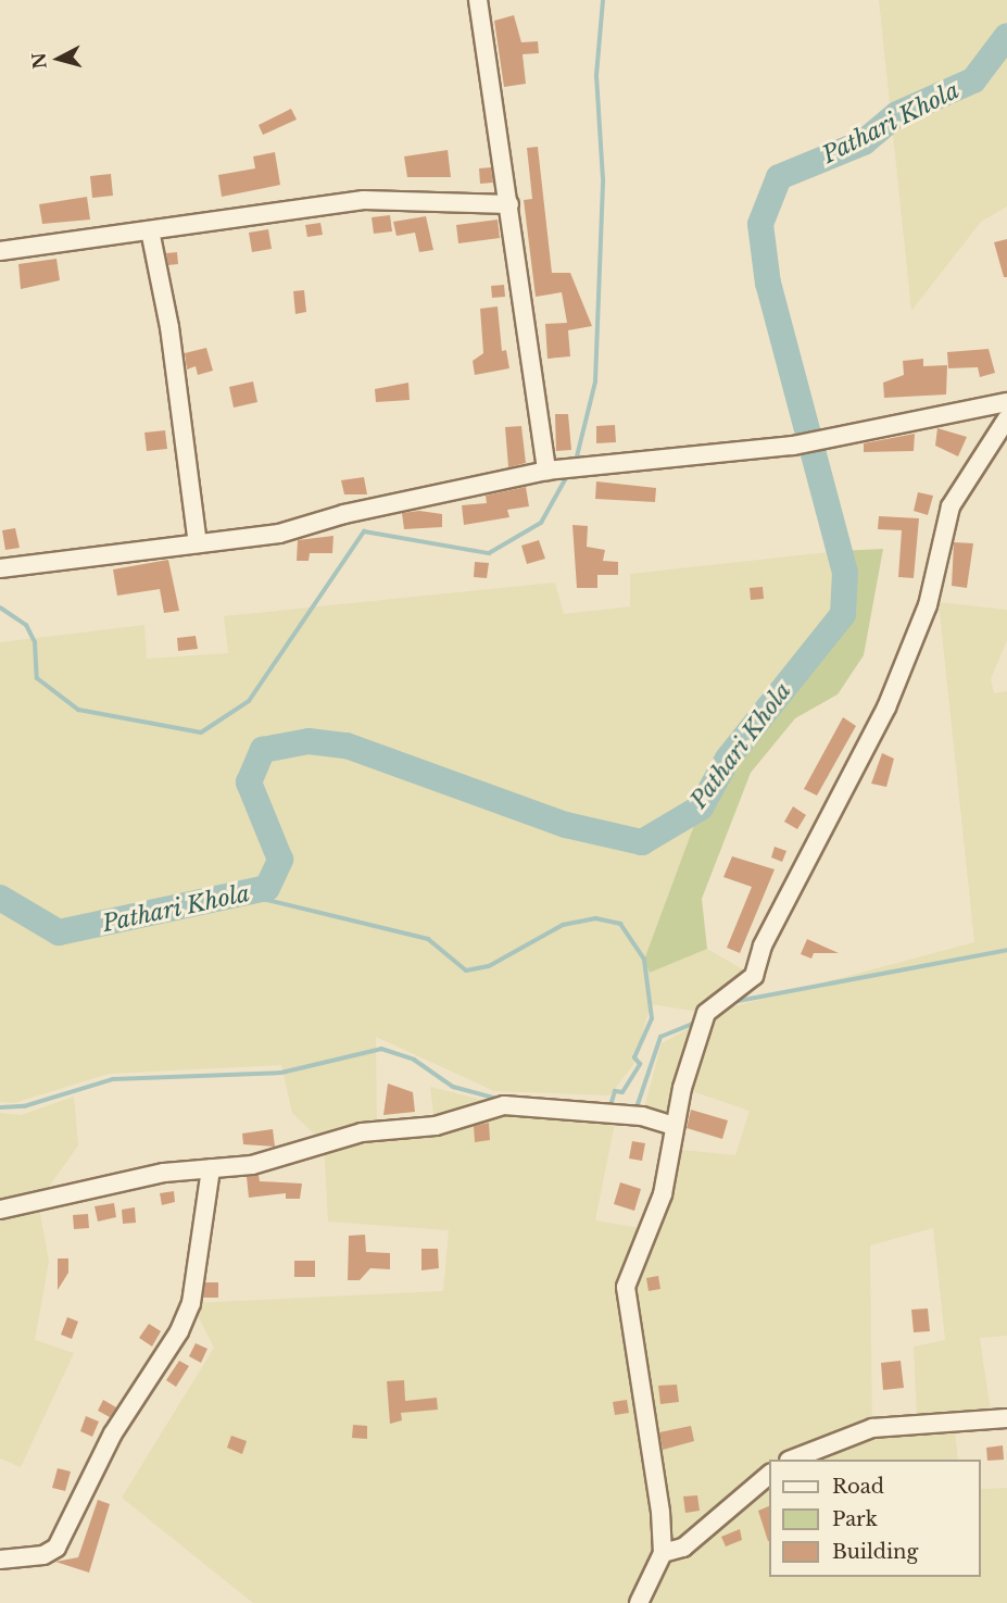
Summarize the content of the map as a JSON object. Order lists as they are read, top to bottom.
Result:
{
  "water": ["Pathari Khola"],
  "legend": ["Road", "Park", "Building"],
  "north": "left"
}
